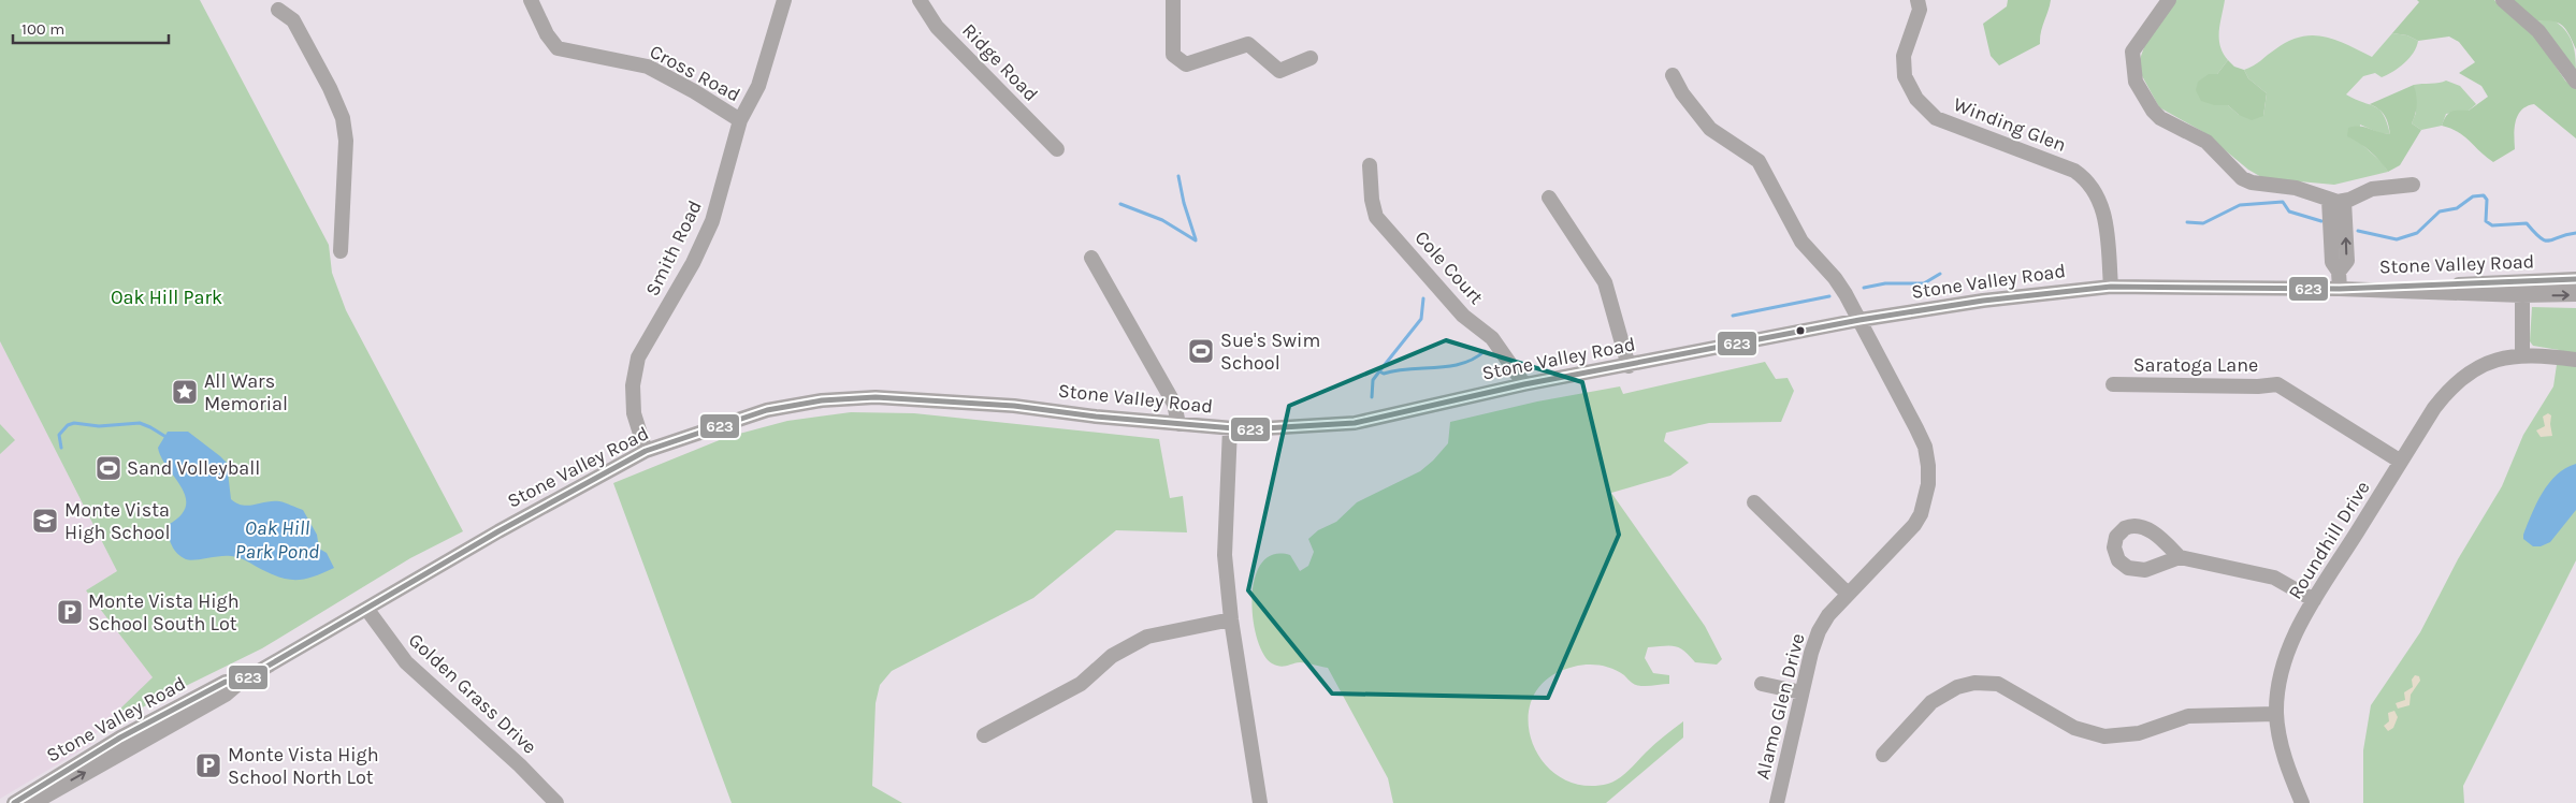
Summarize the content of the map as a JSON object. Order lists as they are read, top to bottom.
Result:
{
  "streets": {
    "street": [
      "Ridge Road",
      "Cross Road",
      "Winding Glen",
      "Smith Road",
      "Stone Valley Road",
      "Cole Court",
      "Saratoga Lane",
      "Roundhill Drive",
      "Golden Grass Drive",
      "Alamo Glen Drive"
    ]
  },
  "crossings": [
    ["Cross Road", "Smith Road"],
    ["Winding Glen", "Stone Valley Road"],
    ["Smith Road", "Stone Valley Road"],
    ["Stone Valley Road", "Cole Court"],
    ["Stone Valley Road", "Golden Grass Drive"],
    ["Stone Valley Road", "Alamo Glen Drive"],
    ["Saratoga Lane", "Roundhill Drive"]
  ],
  "water": ["Oak Hill Park Pond"],
  "parks": ["Oak Hill Park"],
  "places": {
    "sports": ["Sue's Swim School", "Sand Volleyball"],
    "place": ["All Wars Memorial"],
    "school or university": ["Monte Vista High School"],
    "parking": ["Monte Vista High School South Lot", "Monte Vista High School North Lot"]
  },
  "lines": ["transit line 623"],
  "scale_bar": "100 m"
}
